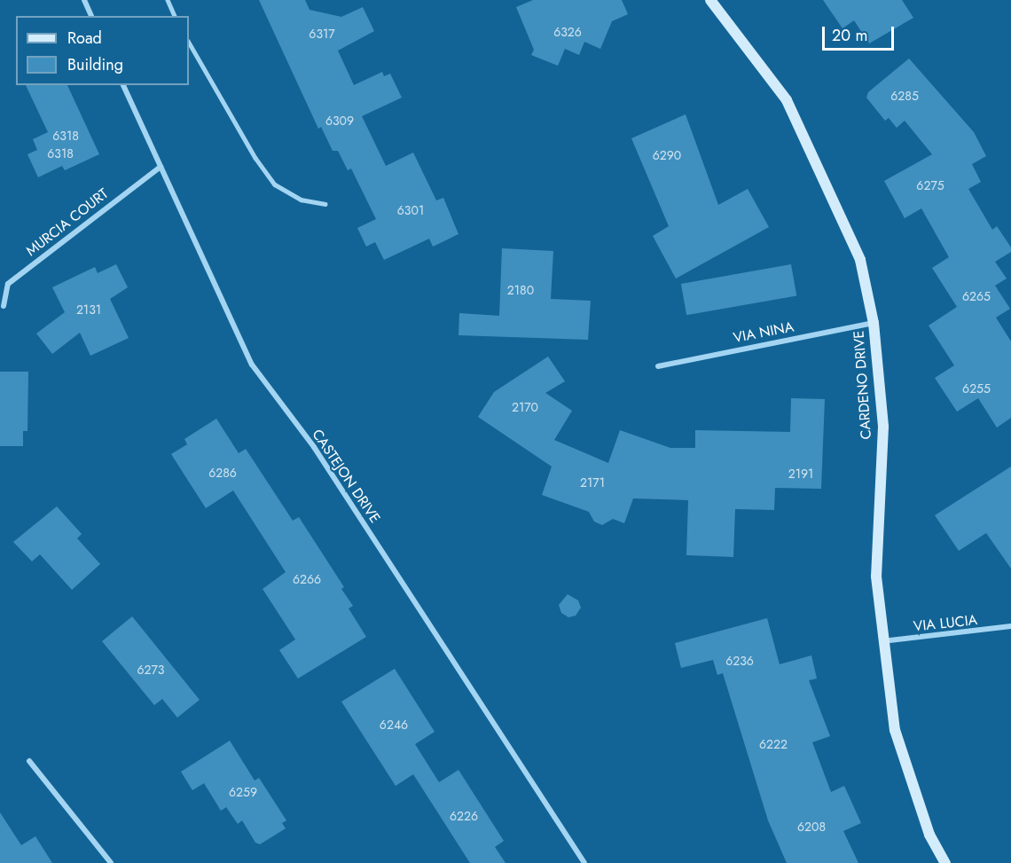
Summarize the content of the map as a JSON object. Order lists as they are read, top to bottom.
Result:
{
  "streets": {
    "street": [
      "MURCIA COURT",
      "VIA NINA",
      "CARDENO DRIVE",
      "CASTEJON DRIVE",
      "VIA LUCIA"
    ]
  },
  "crossings": [
    ["MURCIA COURT", "CASTEJON DRIVE"],
    ["VIA NINA", "CARDENO DRIVE"],
    ["CARDENO DRIVE", "VIA LUCIA"]
  ],
  "house_numbers": [
    "6326",
    "6317",
    "6285",
    "6309",
    "6318",
    "6318",
    "6290",
    "6275",
    "6301",
    "2180",
    "6265",
    "2131",
    "6255",
    "2170",
    "6286",
    "2191",
    "2171",
    "6266",
    "6236",
    "6273",
    "6246",
    "6222",
    "6259",
    "6226",
    "6208"
  ],
  "legend": ["Road", "Building"],
  "scale_bar": "20 m"
}
